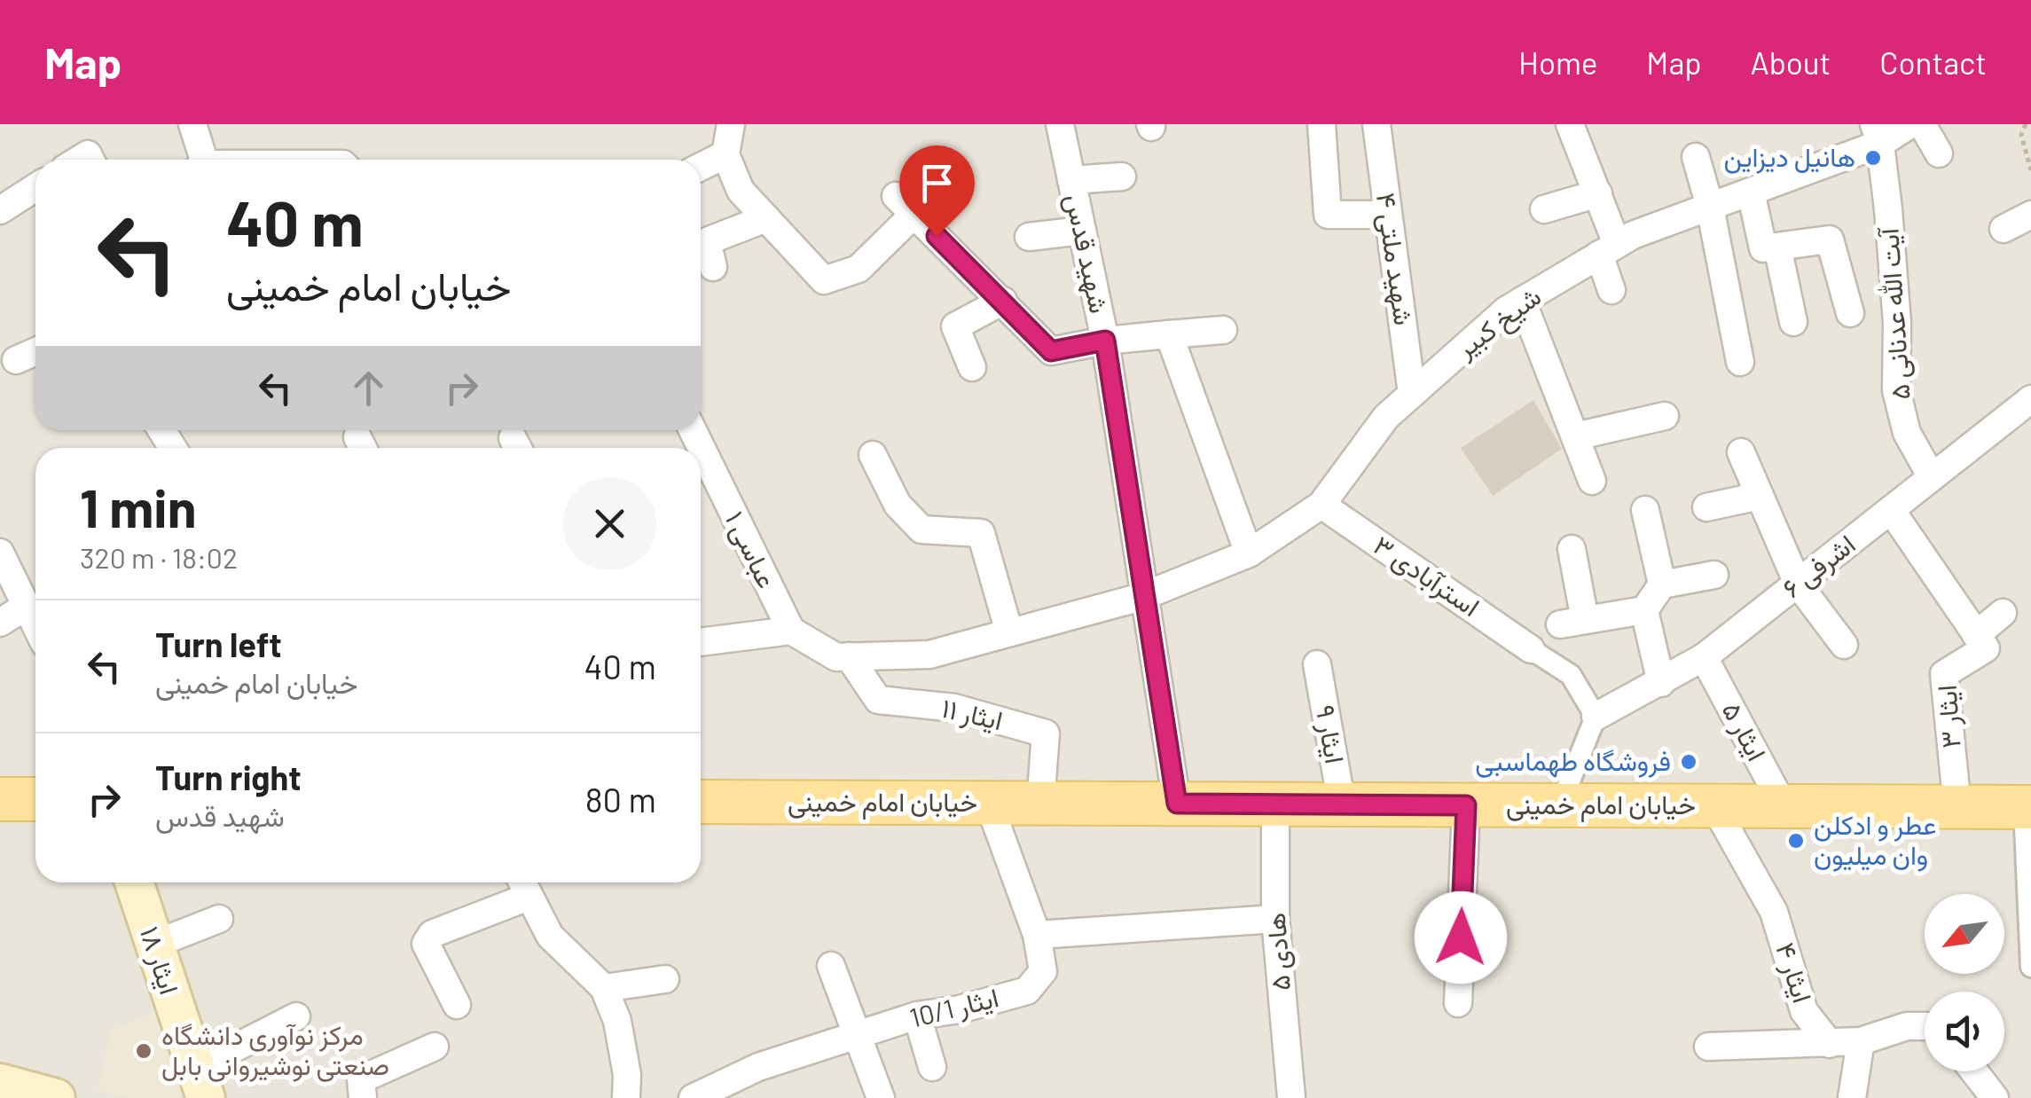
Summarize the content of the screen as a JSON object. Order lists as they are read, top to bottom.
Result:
{
  "streets": {
    "main road": ["خیابان امام خمینی", "ایثار ۱۸"],
    "street": [
      "شهید قدس",
      "شهید ملتی ۴",
      "آیت الله عدنانی ۵",
      "شیخ کبیر",
      "عباسی ۱",
      "اشرفی ۶",
      "استرآبادی ٣",
      "ایثار ۱۱",
      "ایثار ۳",
      "ایثار ۵",
      "ایثار ۹",
      "هادی ۵",
      "ایثار ۴",
      "ایثار 10/1"
    ]
  },
  "crossings": [
    ["شهید قدس", "شیخ کبیر"],
    ["شهید قدس", "خیابان امام خمینی"],
    ["شهید ملتی ۴", "شیخ کبیر"],
    ["آیت الله عدنانی ۵", "شیخ کبیر"],
    ["آیت الله عدنانی ۵", "اشرفی ۶"],
    ["شیخ کبیر", "استرآبادی ٣"],
    ["شیخ کبیر", "ایثار ۱۱"],
    ["اشرفی ۶", "ایثار ۵"],
    ["ایثار ۱۱", "خیابان امام خمینی"],
    ["ایثار ۳", "خیابان امام خمینی"],
    ["ایثار ۵", "خیابان امام خمینی"],
    ["ایثار ۹", "خیابان امام خمینی"],
    ["خیابان امام خمینی", "هادی ۵"],
    ["خیابان امام خمینی", "ایثار ۴"],
    ["خیابان امام خمینی", "ایثار 10/1"]
  ],
  "places": [
    "هانیل دیزاین",
    "فروشگاه طهماسبی",
    "عطر و ادکلن وان میلیون",
    "مرکز نوآوری دانشگاه صنعتی نوشیروانی بابل"
  ],
  "north": "bottom left",
  "page": {
    "header": "Map",
    "nav": [
      "Home",
      "Map",
      "About",
      "Contact"
    ],
    "turn": ["40 m", "خیابان امام خمینی"],
    "heading": ["1 min", "320 m · 18:02"],
    "list": [
      {
        "name": "Turn left",
        "note": "خیابان امام خمینی",
        "value": "40 m"
      },
      {
        "name": "Turn right",
        "note": "شهید قدس",
        "value": "80 m"
      }
    ]
  }
}
